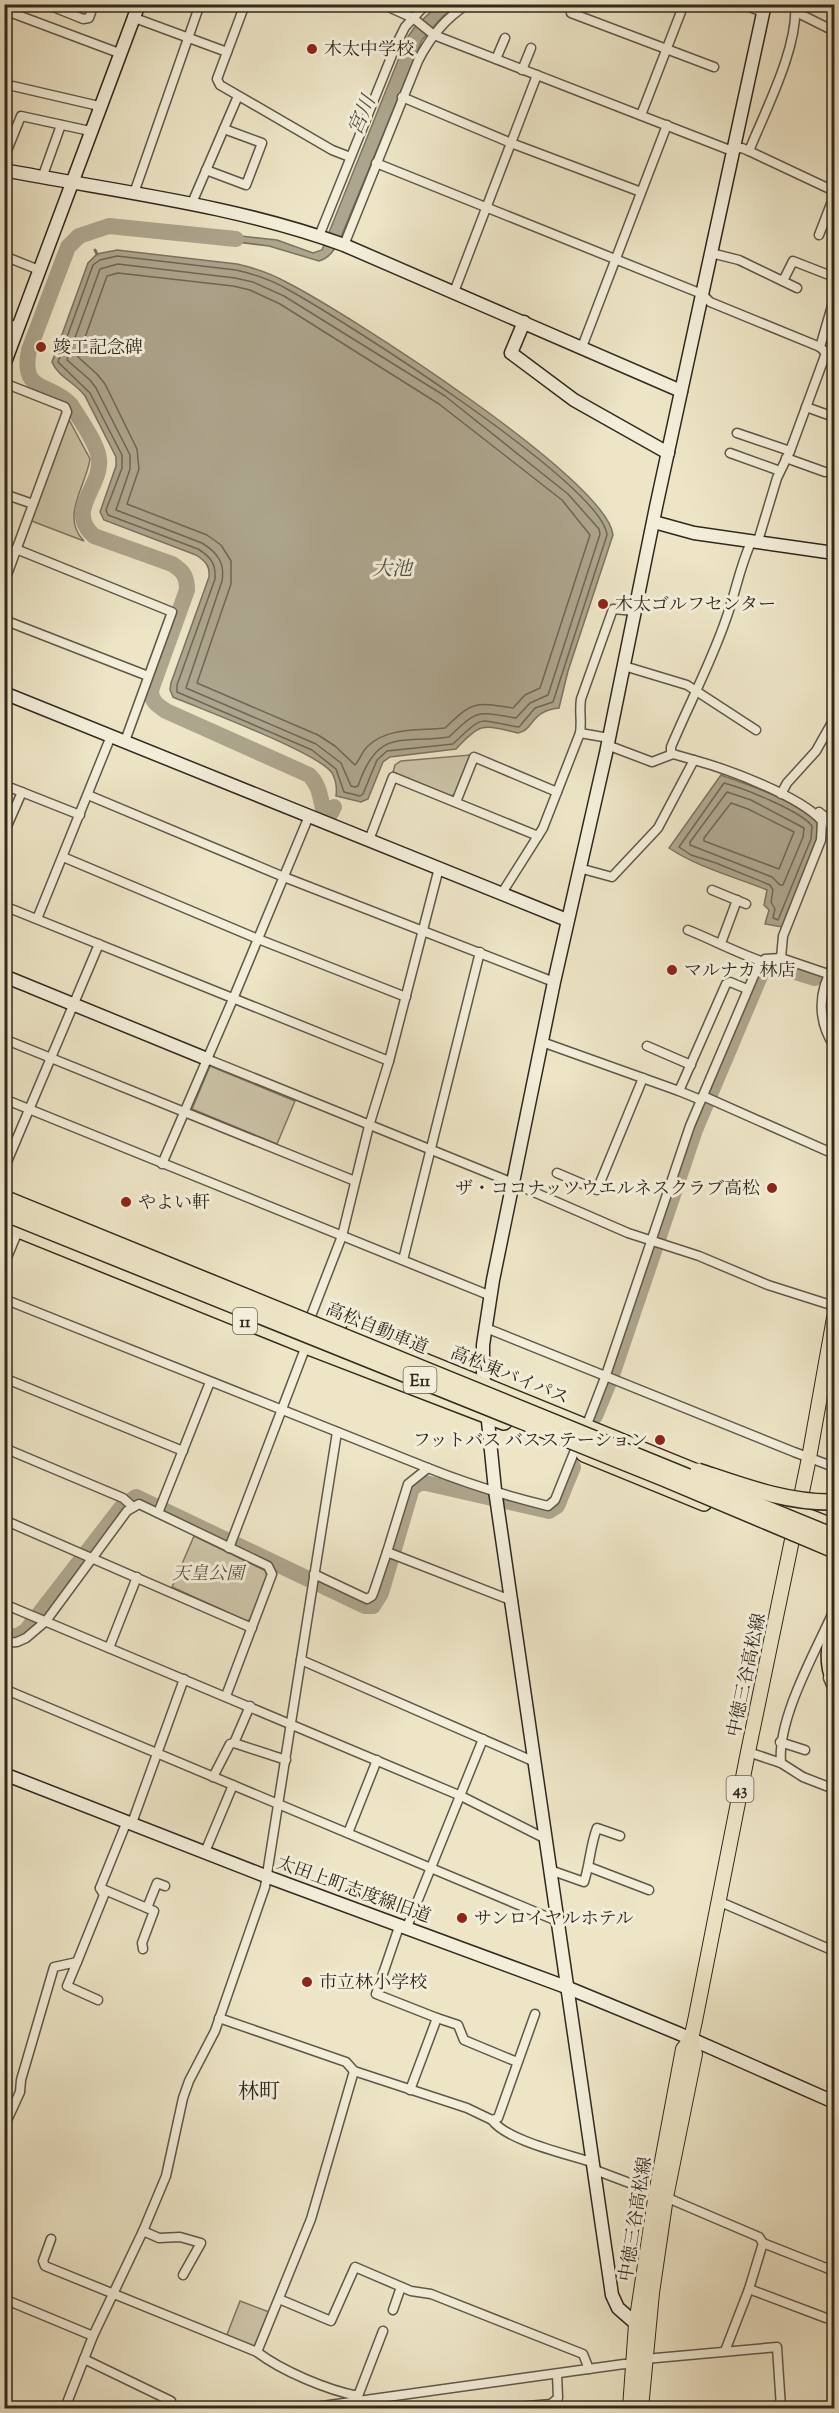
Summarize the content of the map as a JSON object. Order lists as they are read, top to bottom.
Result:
{
  "streets": {
    "highway": [
      "11",
      "高松自動車道",
      "高松東バイパス",
      "E11"
    ],
    "main road": ["中徳三谷高松線", "43"],
    "street": ["太田上町志度線旧道"]
  },
  "crossings": [
    ["11", "中徳三谷高松線"],
    ["高松東バイパス", "中徳三谷高松線"],
    ["中徳三谷高松線", "太田上町志度線旧道"]
  ],
  "districts": ["林町"],
  "water": ["宮川", "大池"],
  "parks": ["天皇公園"],
  "places": [
    "木太中学校",
    "竣工記念碑",
    "木太ゴルフセンター",
    "マルナカ 林店",
    "ザ・ココナッツウエルネスクラブ高松",
    "やよい軒",
    "フットバス バスステーション",
    "サンロイヤルホテル",
    "市立林小学校"
  ]
}
